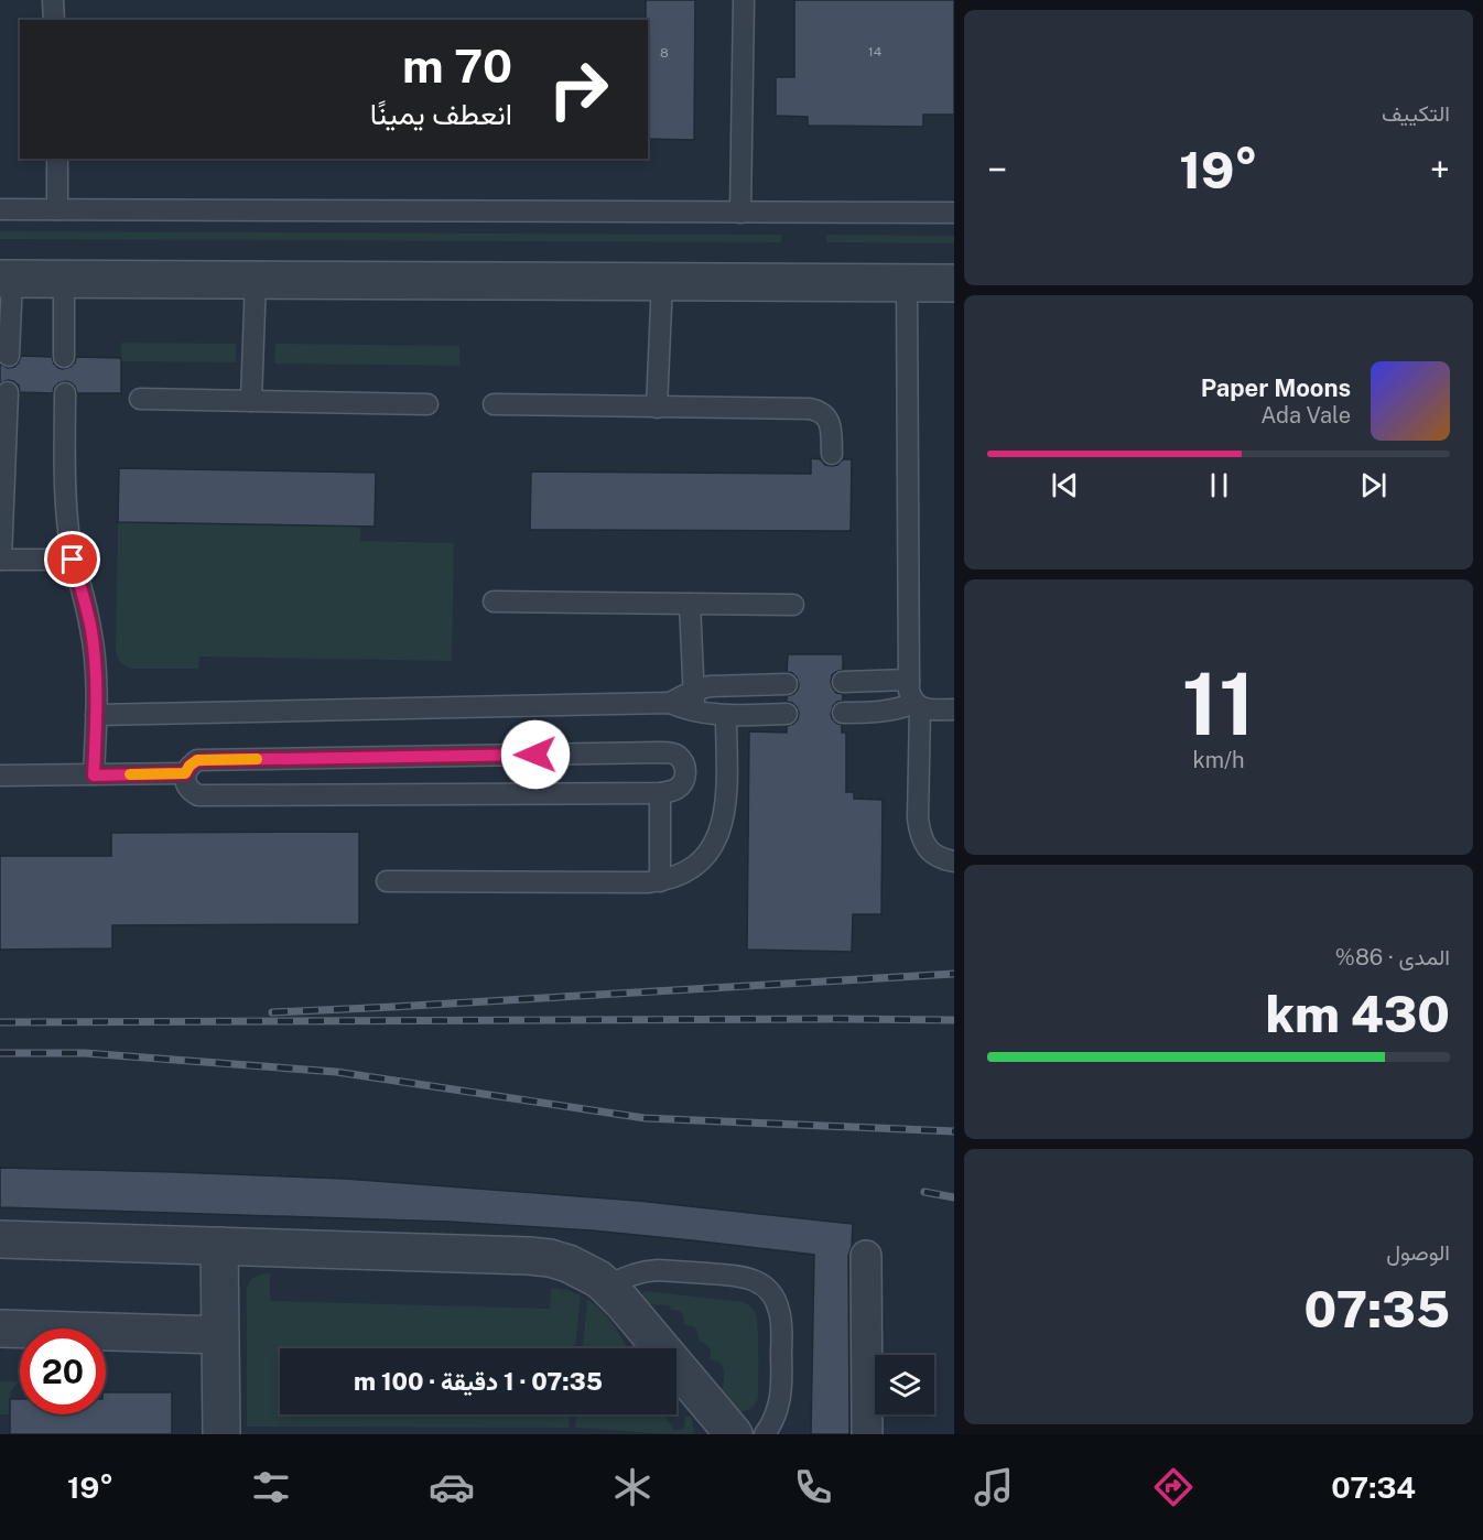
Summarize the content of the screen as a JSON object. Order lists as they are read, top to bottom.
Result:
{
  "house_numbers": ["14", "8"],
  "page": {
    "tile": [
      "التكييف",
      ["11", "km/h"],
      ["المدى · 86%", "430 km"],
      ["الوصول", "07:35"]
    ],
    "turn": ["70 m", "انعطف يمينًا"],
    "heat": ["−", "19°", "+"],
    "song": ["Paper Moons", "Ada Vale"],
    "limit": "20",
    "trip": "07:35 · 1 دقيقة · 100 m",
    "tabs": ["07:34", "19°"]
  }
}
